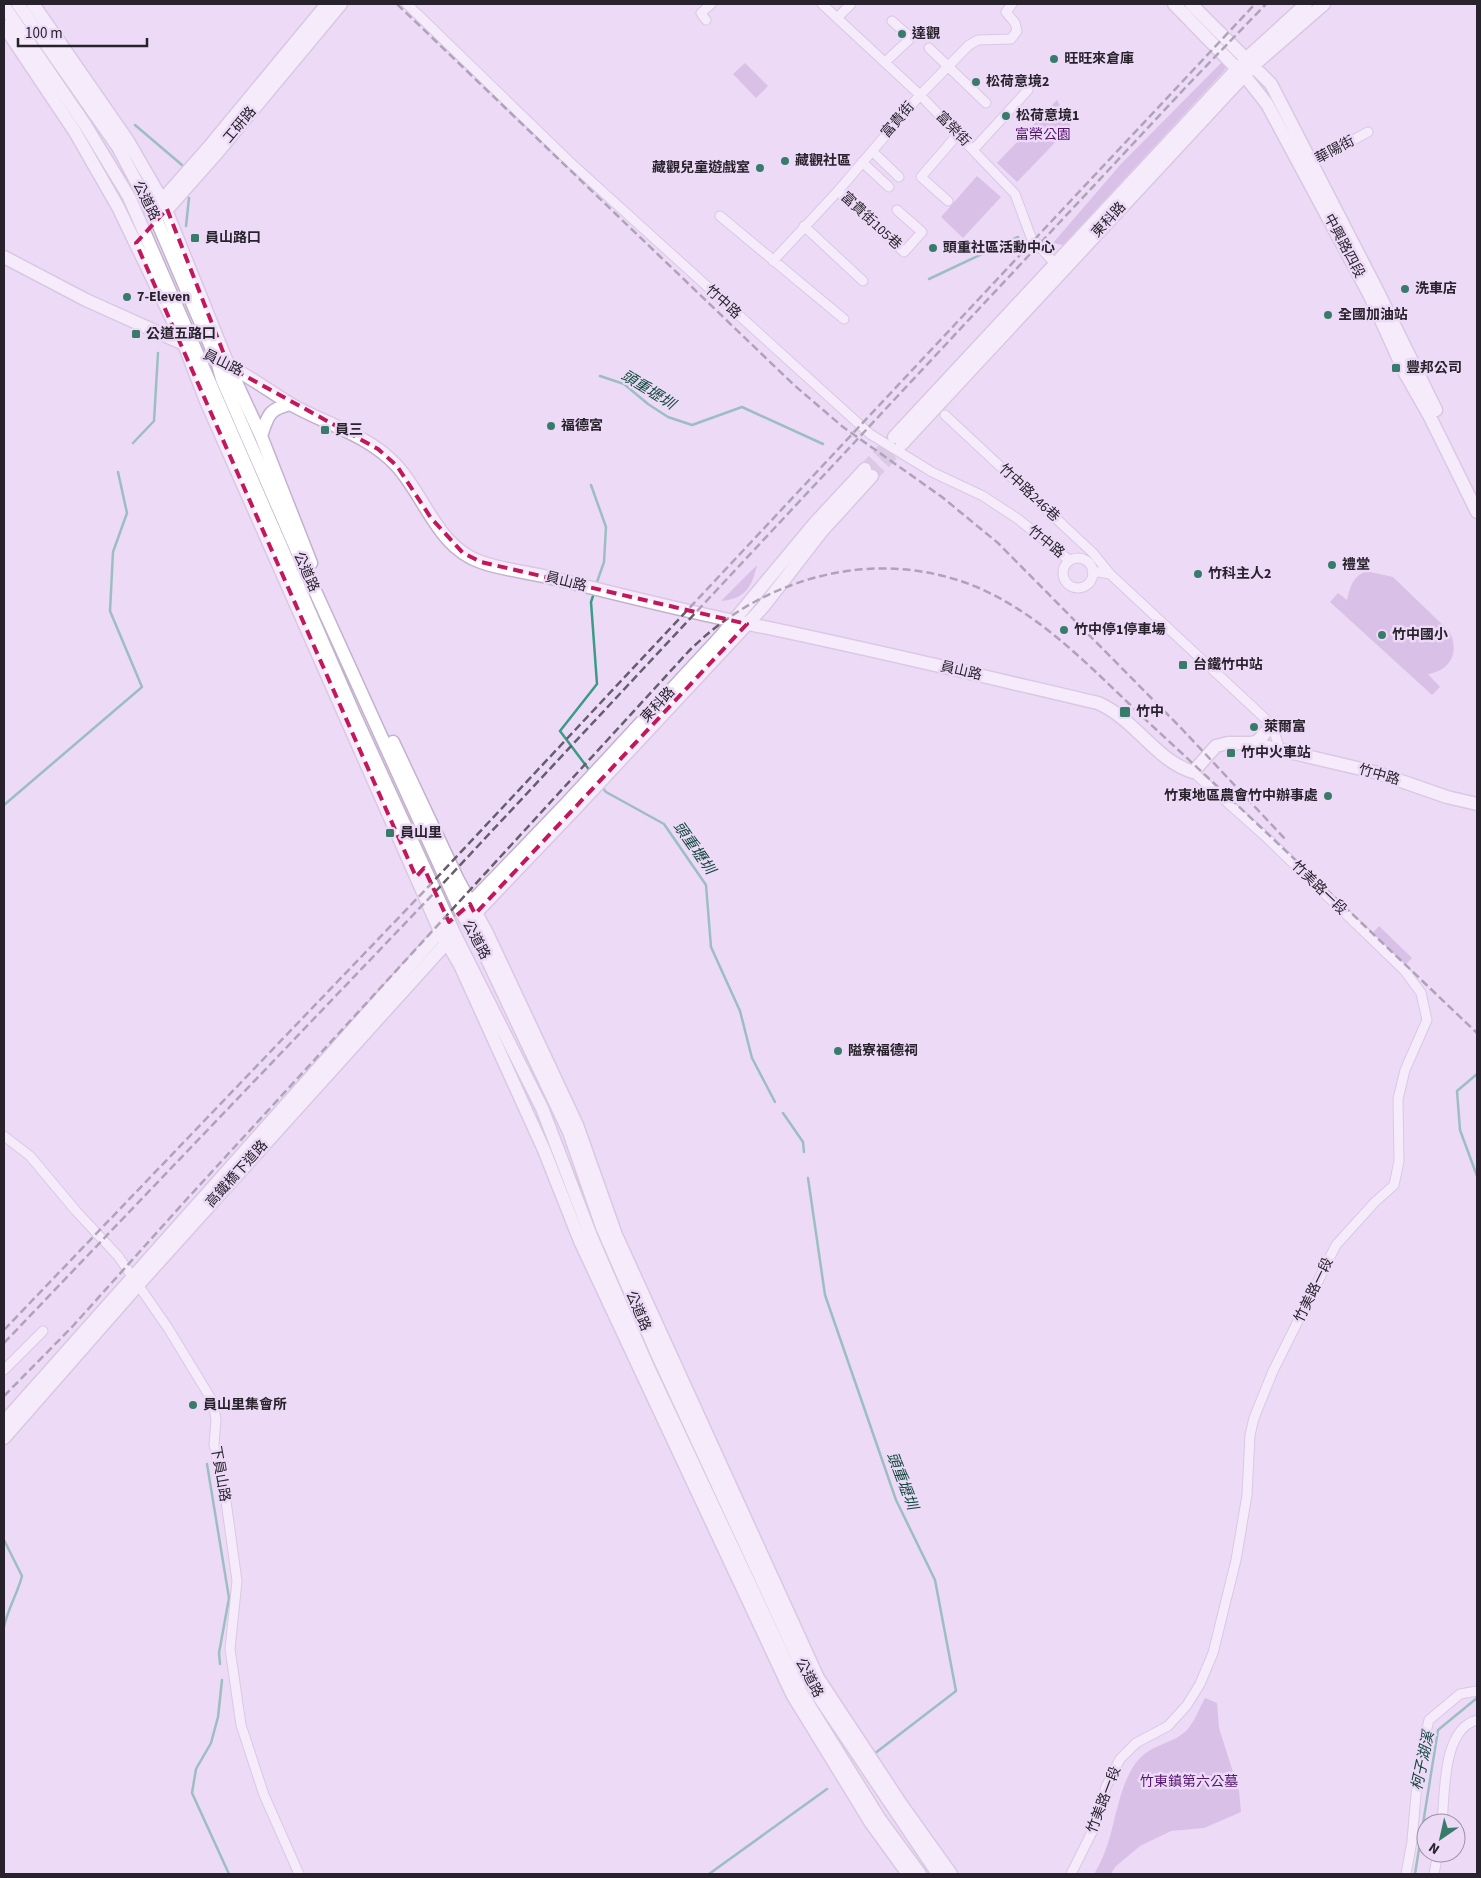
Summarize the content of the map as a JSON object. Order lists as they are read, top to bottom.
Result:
{
  "streets": {
    "street": [
      "富貴街",
      "工研路",
      "富榮街",
      "華陽街",
      "公道路",
      "東科路",
      "富貴街105巷",
      "中興路四段",
      "竹中路",
      "員山路",
      "竹中路246巷",
      "竹美路一段",
      "高鐵橋下道路",
      "下員山路"
    ]
  },
  "crossings": [
    ["富貴街", "富榮街"],
    ["富貴街", "富貴街105巷"],
    ["工研路", "公道路"],
    ["富榮街", "東科路"],
    ["華陽街", "中興路四段"],
    ["公道路", "東科路"],
    ["公道路", "員山路"],
    ["公道路", "高鐵橋下道路"],
    ["東科路", "中興路四段"],
    ["東科路", "員山路"],
    ["東科路", "高鐵橋下道路"],
    ["竹中路", "員山路"],
    ["竹中路", "竹美路一段"],
    ["員山路", "竹美路一段"],
    ["高鐵橋下道路", "下員山路"]
  ],
  "water": ["頭重壢圳", "柯子湖溪"],
  "parks": ["富榮公園", "竹東鎮第六公墓"],
  "places": {
    "other": [
      "達觀",
      "旺旺來倉庫",
      "松荷意境2",
      "松荷意境1",
      "藏觀社區",
      "藏觀兒童遊戲室",
      "頭重社區活動中心",
      "洗車店",
      "7-Eleven",
      "全國加油站",
      "福德宮",
      "禮堂",
      "竹科主人2",
      "竹中停1停車場",
      "竹中國小",
      "萊爾富",
      "竹東地區農會竹中辦事處",
      "隘寮福德祠",
      "員山里集會所"
    ],
    "transit": [
      "員山路口",
      "公道五路口",
      "豐邦公司",
      "員三",
      "台鐵竹中站",
      "竹中",
      "竹中火車站",
      "員山里"
    ]
  },
  "scale_bar": "100 m",
  "north": "bottom left"
}
